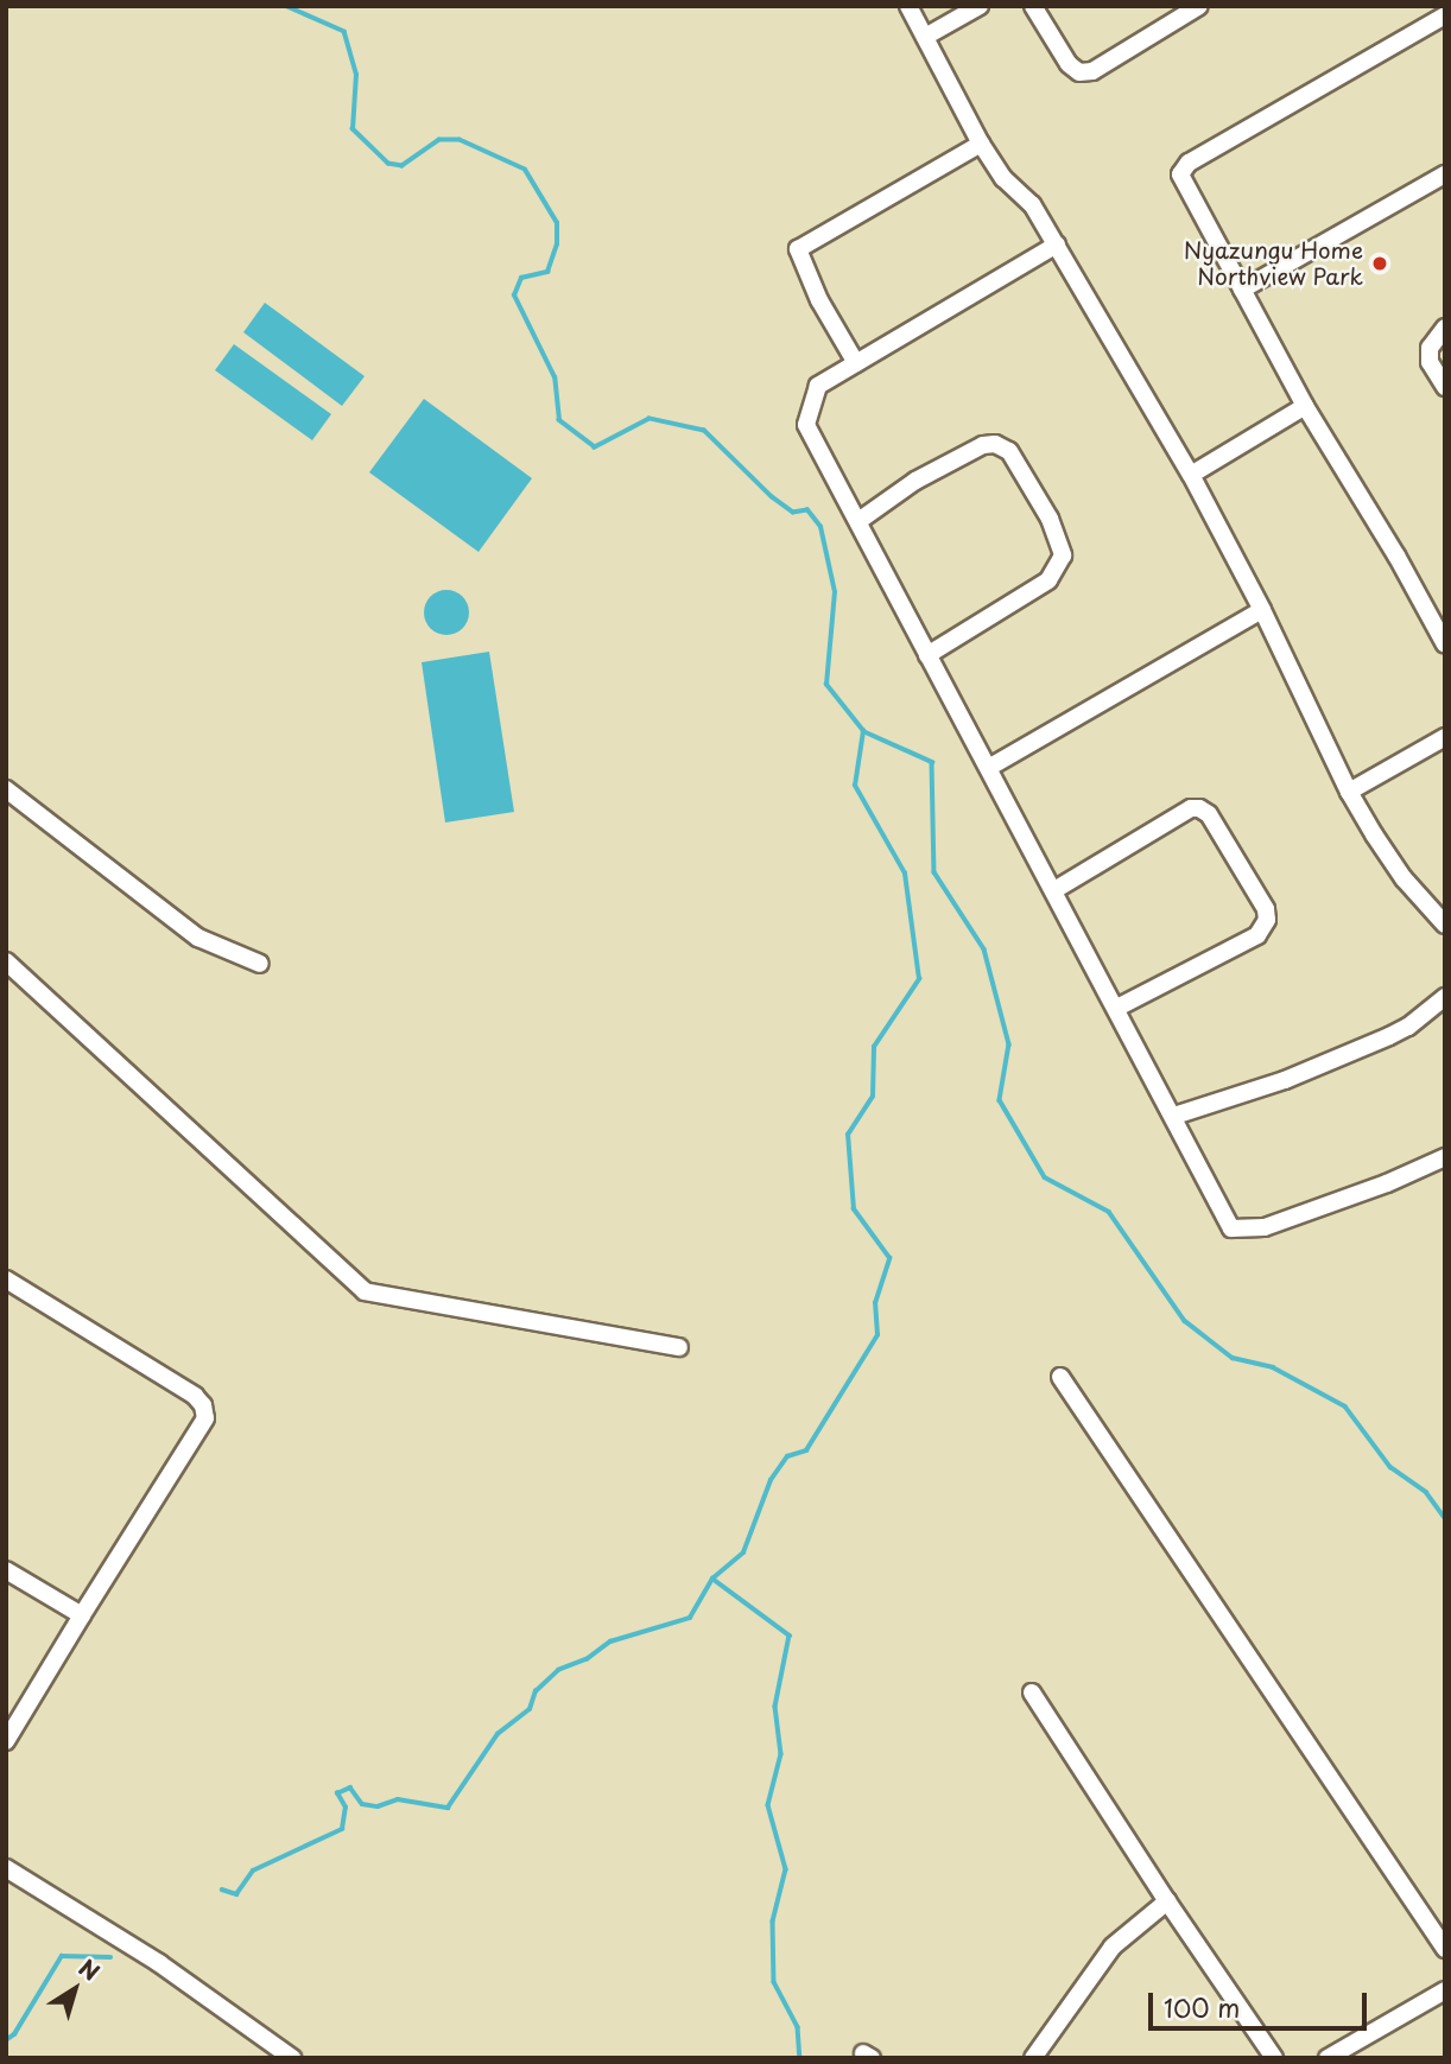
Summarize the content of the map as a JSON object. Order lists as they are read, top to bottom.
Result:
{
  "places": ["Nyazungu Home Northview Park"],
  "scale_bar": "100 m",
  "north": "top right"
}
